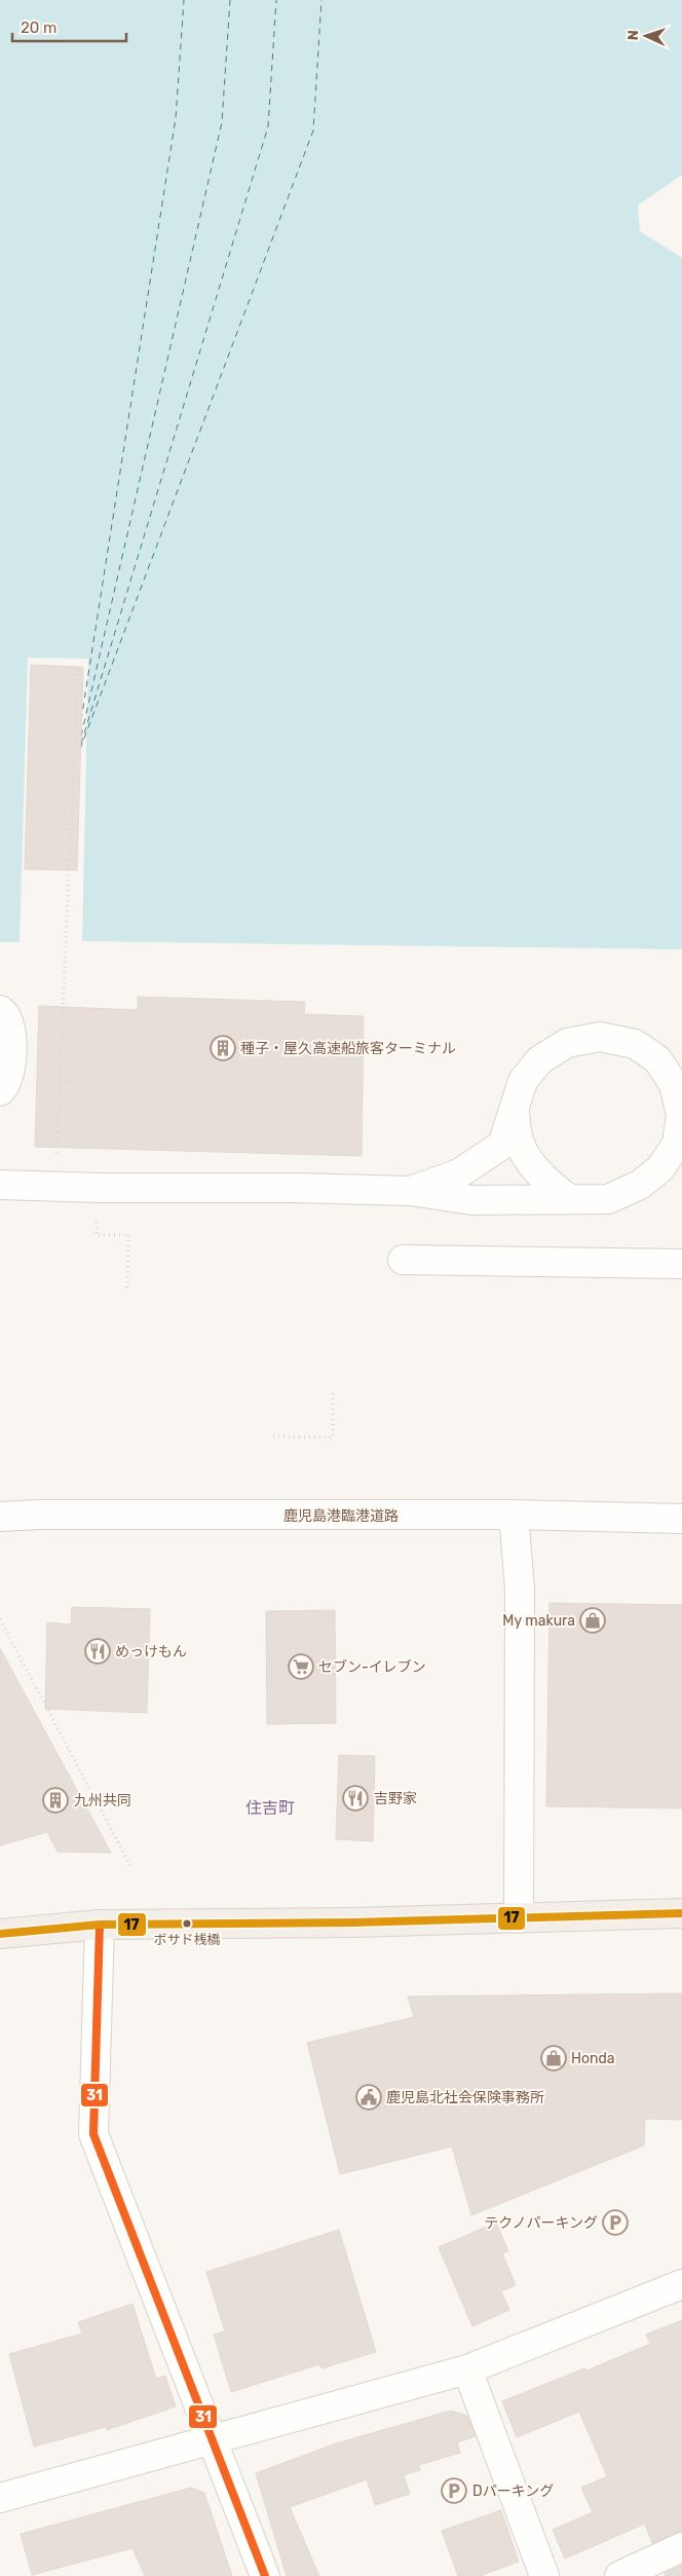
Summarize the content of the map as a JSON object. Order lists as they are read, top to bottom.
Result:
{
  "streets": {
    "street": ["鹿児島港臨港道路"]
  },
  "districts": ["住吉町"],
  "places": {
    "building": ["種子・屋久高速船旅客ターミナル", "九州共同"],
    "shop": ["My makura", "Honda"],
    "restaurant": ["めっけもん", "吉野家"],
    "supermarket": ["セブン-イレブン"],
    "other": ["ボサド桟橋"],
    "public building": ["鹿児島北社会保険事務所"],
    "parking": ["テクノパーキング", "Dパーキング"]
  },
  "lines": ["transit line 17", "transit line 31"],
  "scale_bar": "20 m",
  "north": "left"
}
